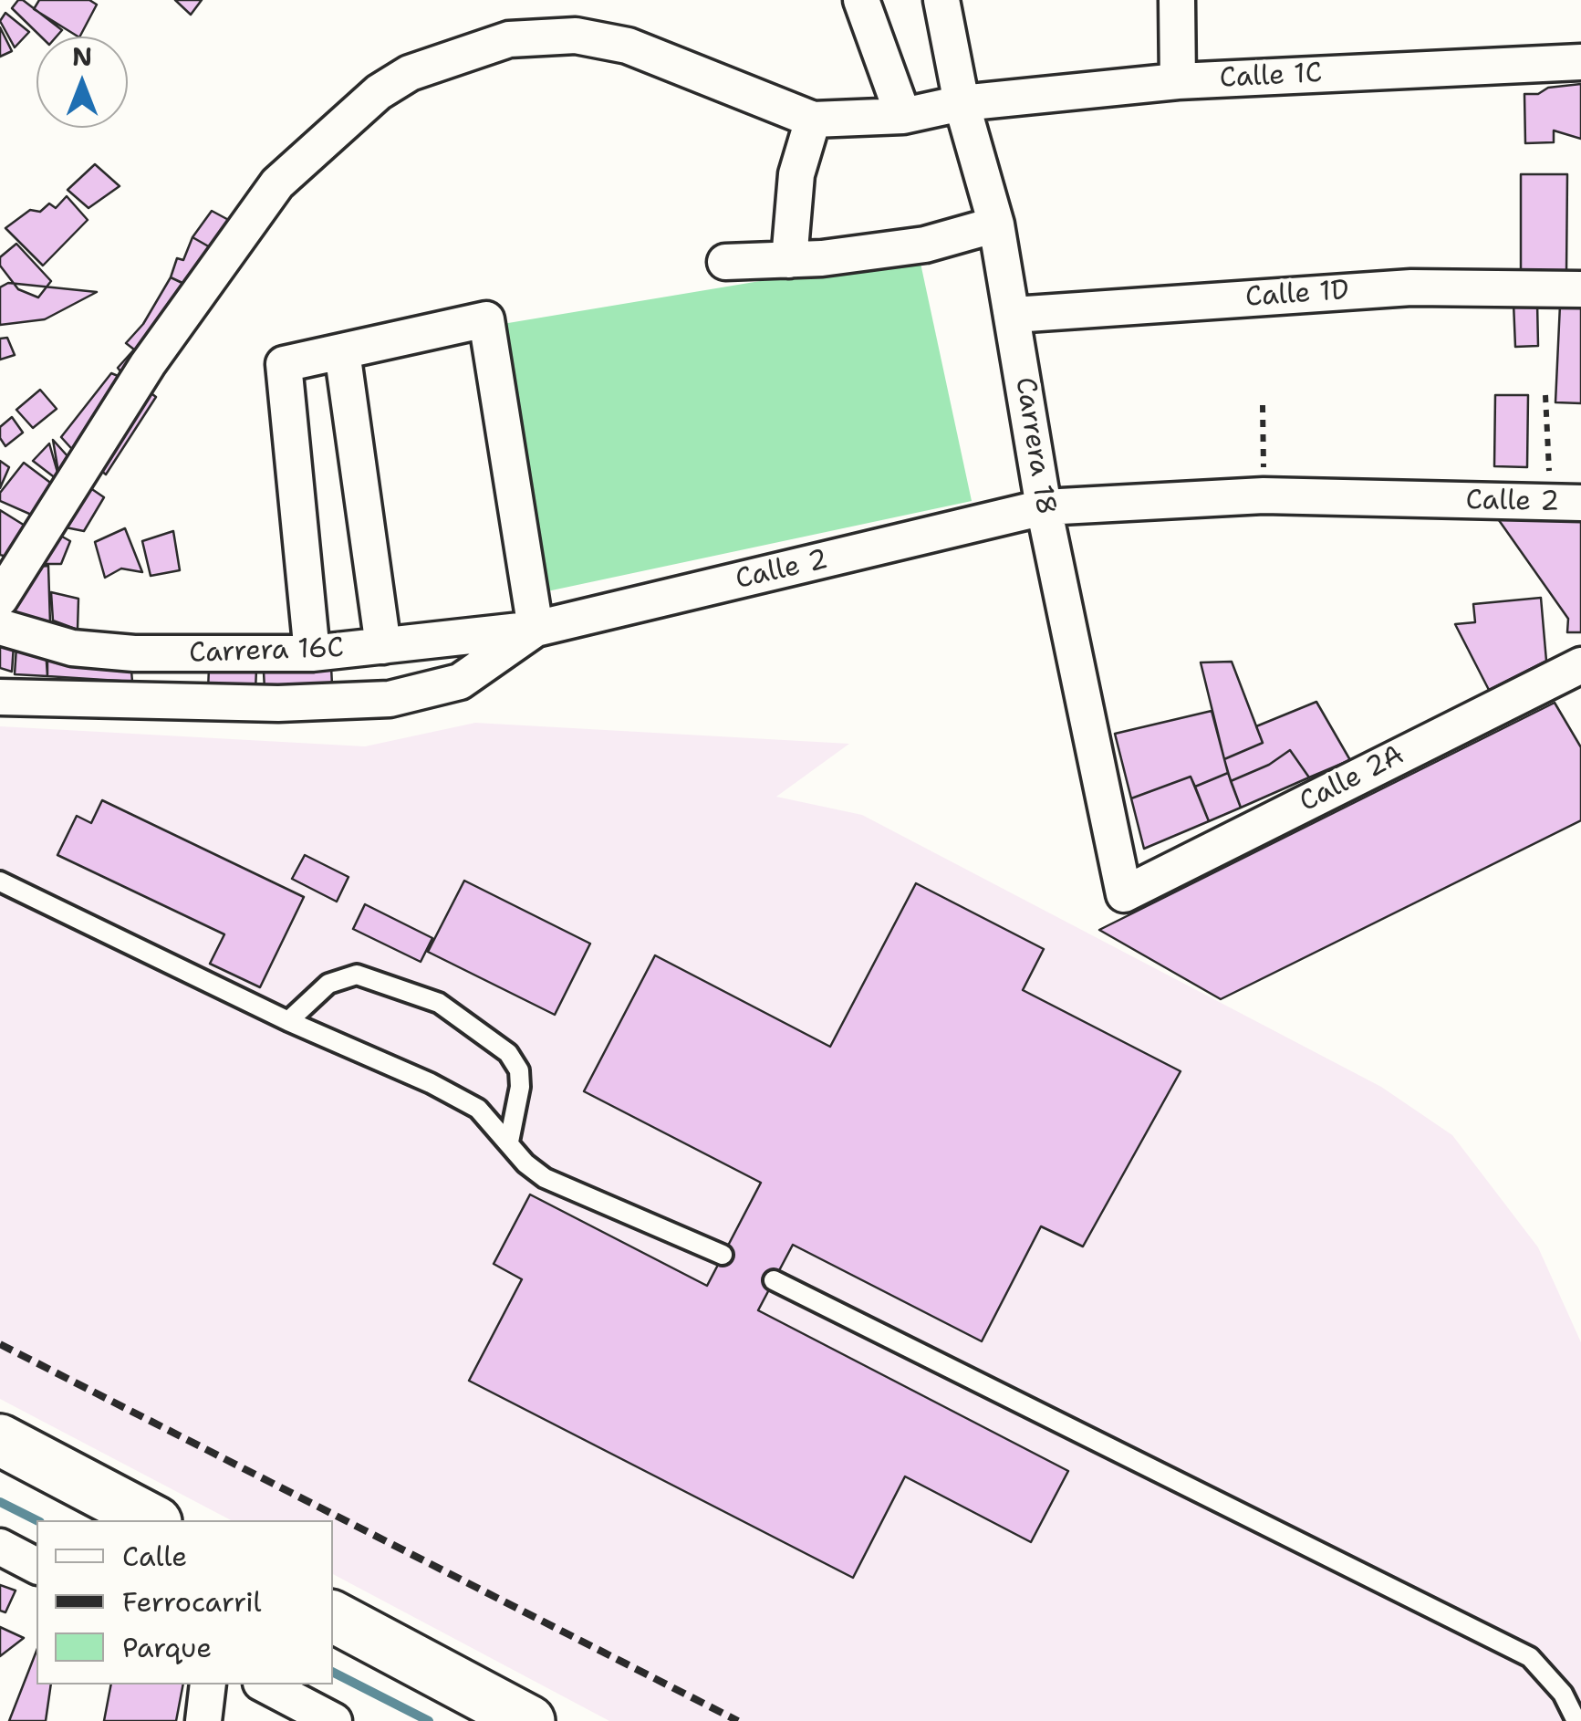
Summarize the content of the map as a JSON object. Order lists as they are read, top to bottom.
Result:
{
  "streets": {
    "street": [
      "Calle 1C",
      "Calle 1D",
      "Carrera 18",
      "Calle 2",
      "Carrera 16C",
      "Calle 2A"
    ]
  },
  "crossings": [
    ["Calle 1C", "Carrera 18"],
    ["Calle 1D", "Carrera 18"],
    ["Carrera 18", "Calle 2"],
    ["Carrera 18", "Calle 2A"],
    ["Calle 2", "Carrera 16C"]
  ],
  "legend": ["Calle", "Ferrocarril", "Parque"],
  "north": "top"
}
